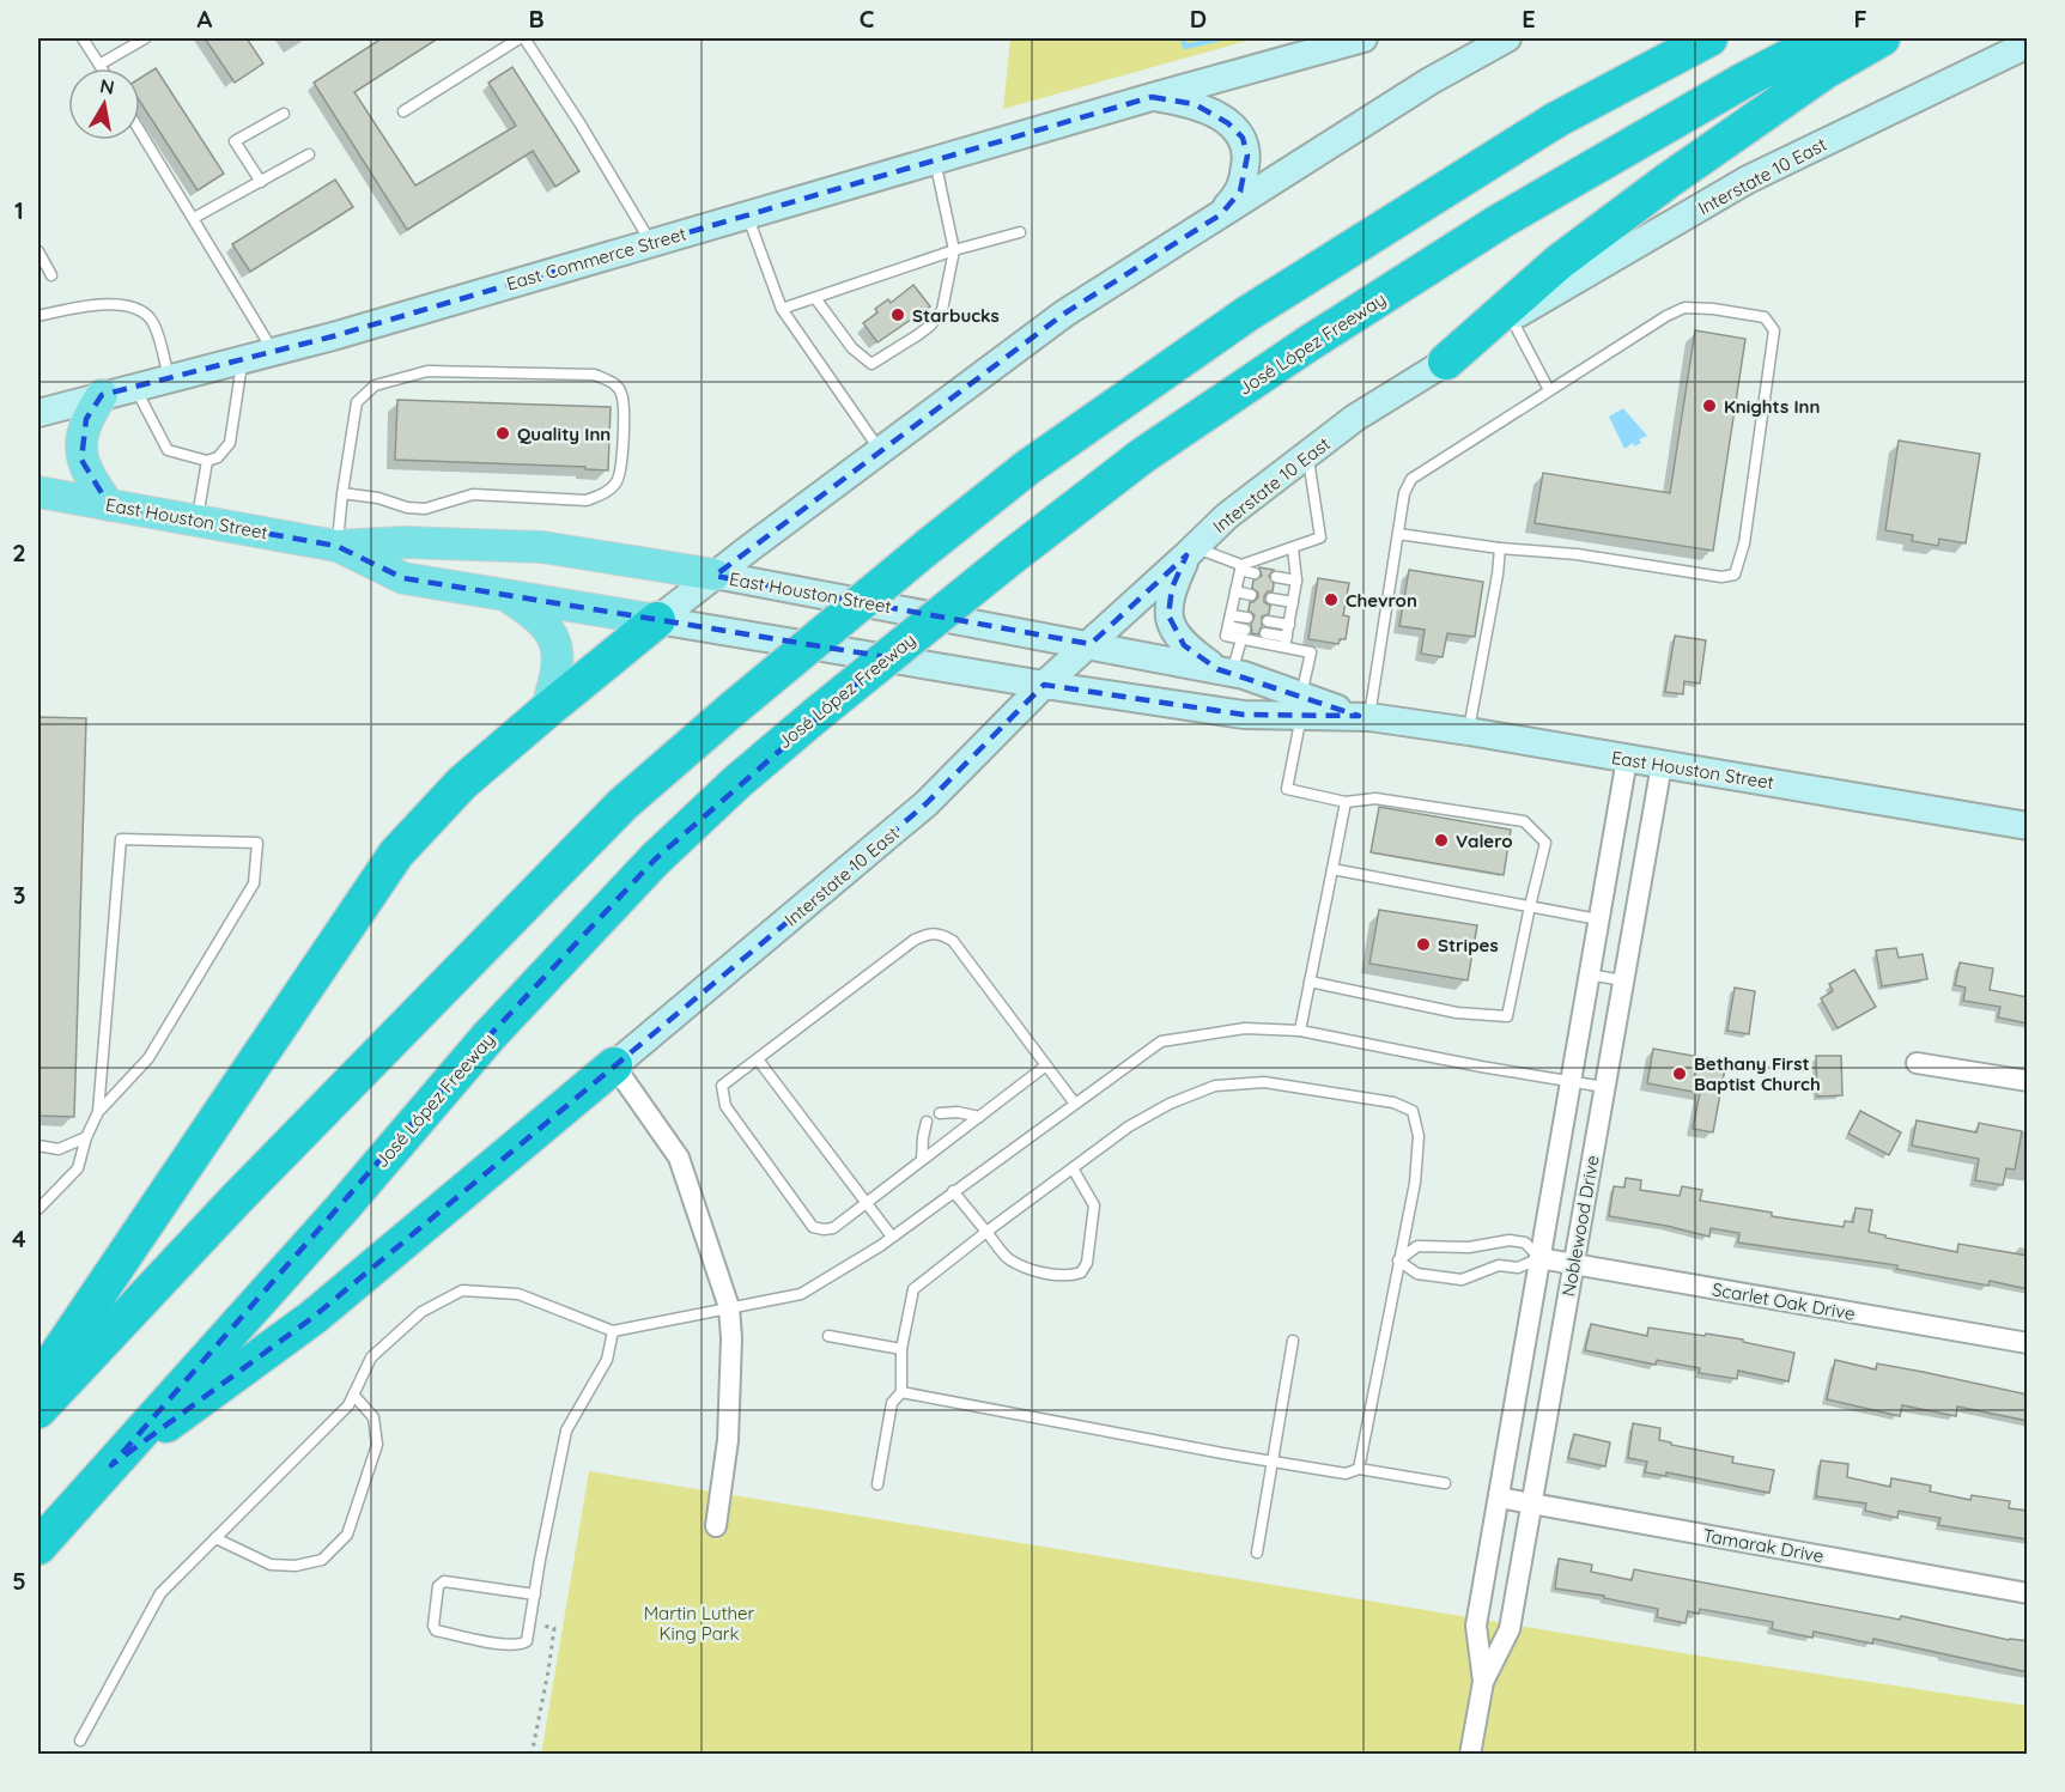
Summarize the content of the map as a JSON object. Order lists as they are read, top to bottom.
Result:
{
  "streets": {
    "highway": ["José López Freeway"],
    "main road": ["Interstate 10 East", "East Commerce Street", "East Houston Street"],
    "street": ["Noblewood Drive", "Scarlet Oak Drive", "Tamarak Drive"]
  },
  "crossings": [
    ["Interstate 10 East", "East Houston Street"],
    ["East Houston Street", "Noblewood Drive"],
    ["Noblewood Drive", "Scarlet Oak Drive"],
    ["Noblewood Drive", "Tamarak Drive"]
  ],
  "parks": ["Martin Luther King Park"],
  "places": [
    "Starbucks",
    "Knights Inn",
    "Quality Inn",
    "Chevron",
    "Valero",
    "Stripes",
    "Bethany First Baptist Church"
  ],
  "north": "top",
  "grid": {
    "columns": [
      "A",
      "B",
      "C",
      "D",
      "E",
      "F"
    ],
    "rows": [
      "1",
      "2",
      "3",
      "4",
      "5"
    ]
  }
}
